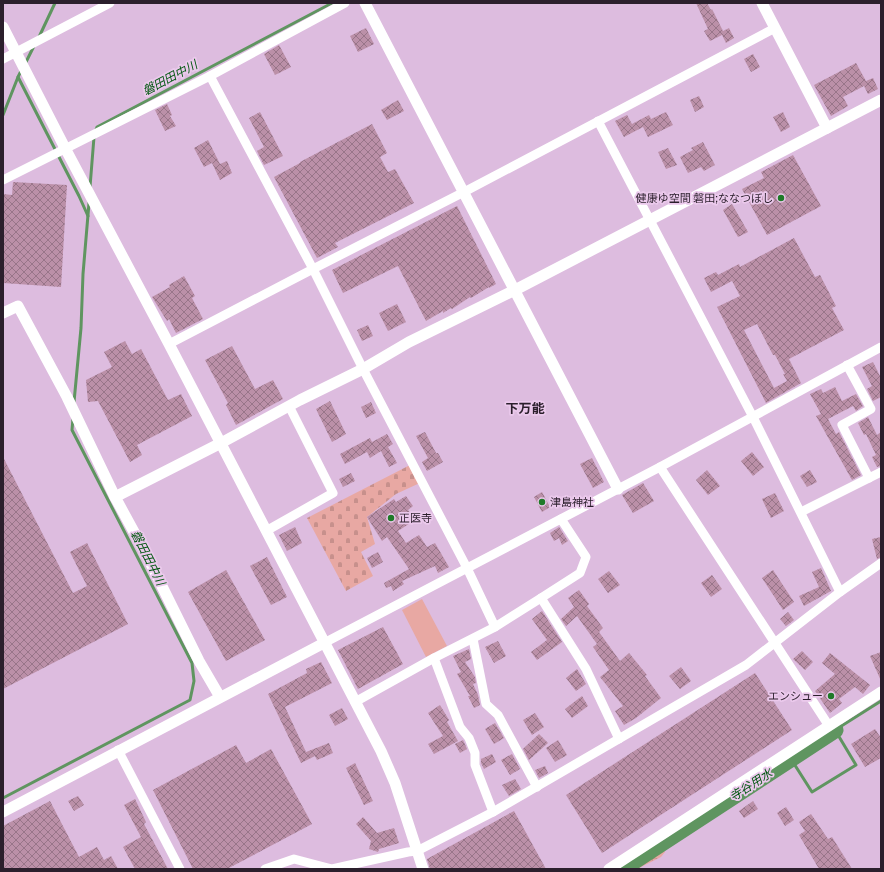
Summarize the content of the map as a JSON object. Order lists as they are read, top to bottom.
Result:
{
  "districts": ["下万能"],
  "water": ["磐田田中川", "寺谷用水"],
  "places": [
    "健康ゆ空間 磐田;ななつぼし",
    "津島神社",
    "正医寺",
    "エンシュー"
  ]
}
